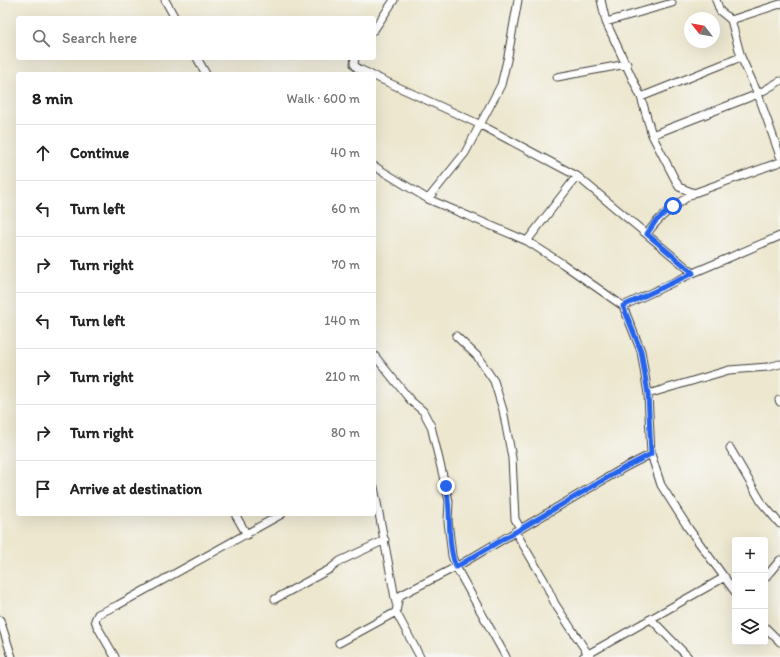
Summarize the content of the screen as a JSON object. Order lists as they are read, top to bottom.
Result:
{
  "north": "top left",
  "page": {
    "search": "Search here",
    "heading": ["8 min", "Walk · 600 m"],
    "list": [
      ["Continue", "40 m"],
      ["Turn left", "60 m"],
      ["Turn right", "70 m"],
      ["Turn left", "140 m"],
      ["Turn right", "210 m"],
      ["Turn right", "80 m"],
      "Arrive at destination"
    ],
    "map_buttons": ["+", "−"]
  }
}
